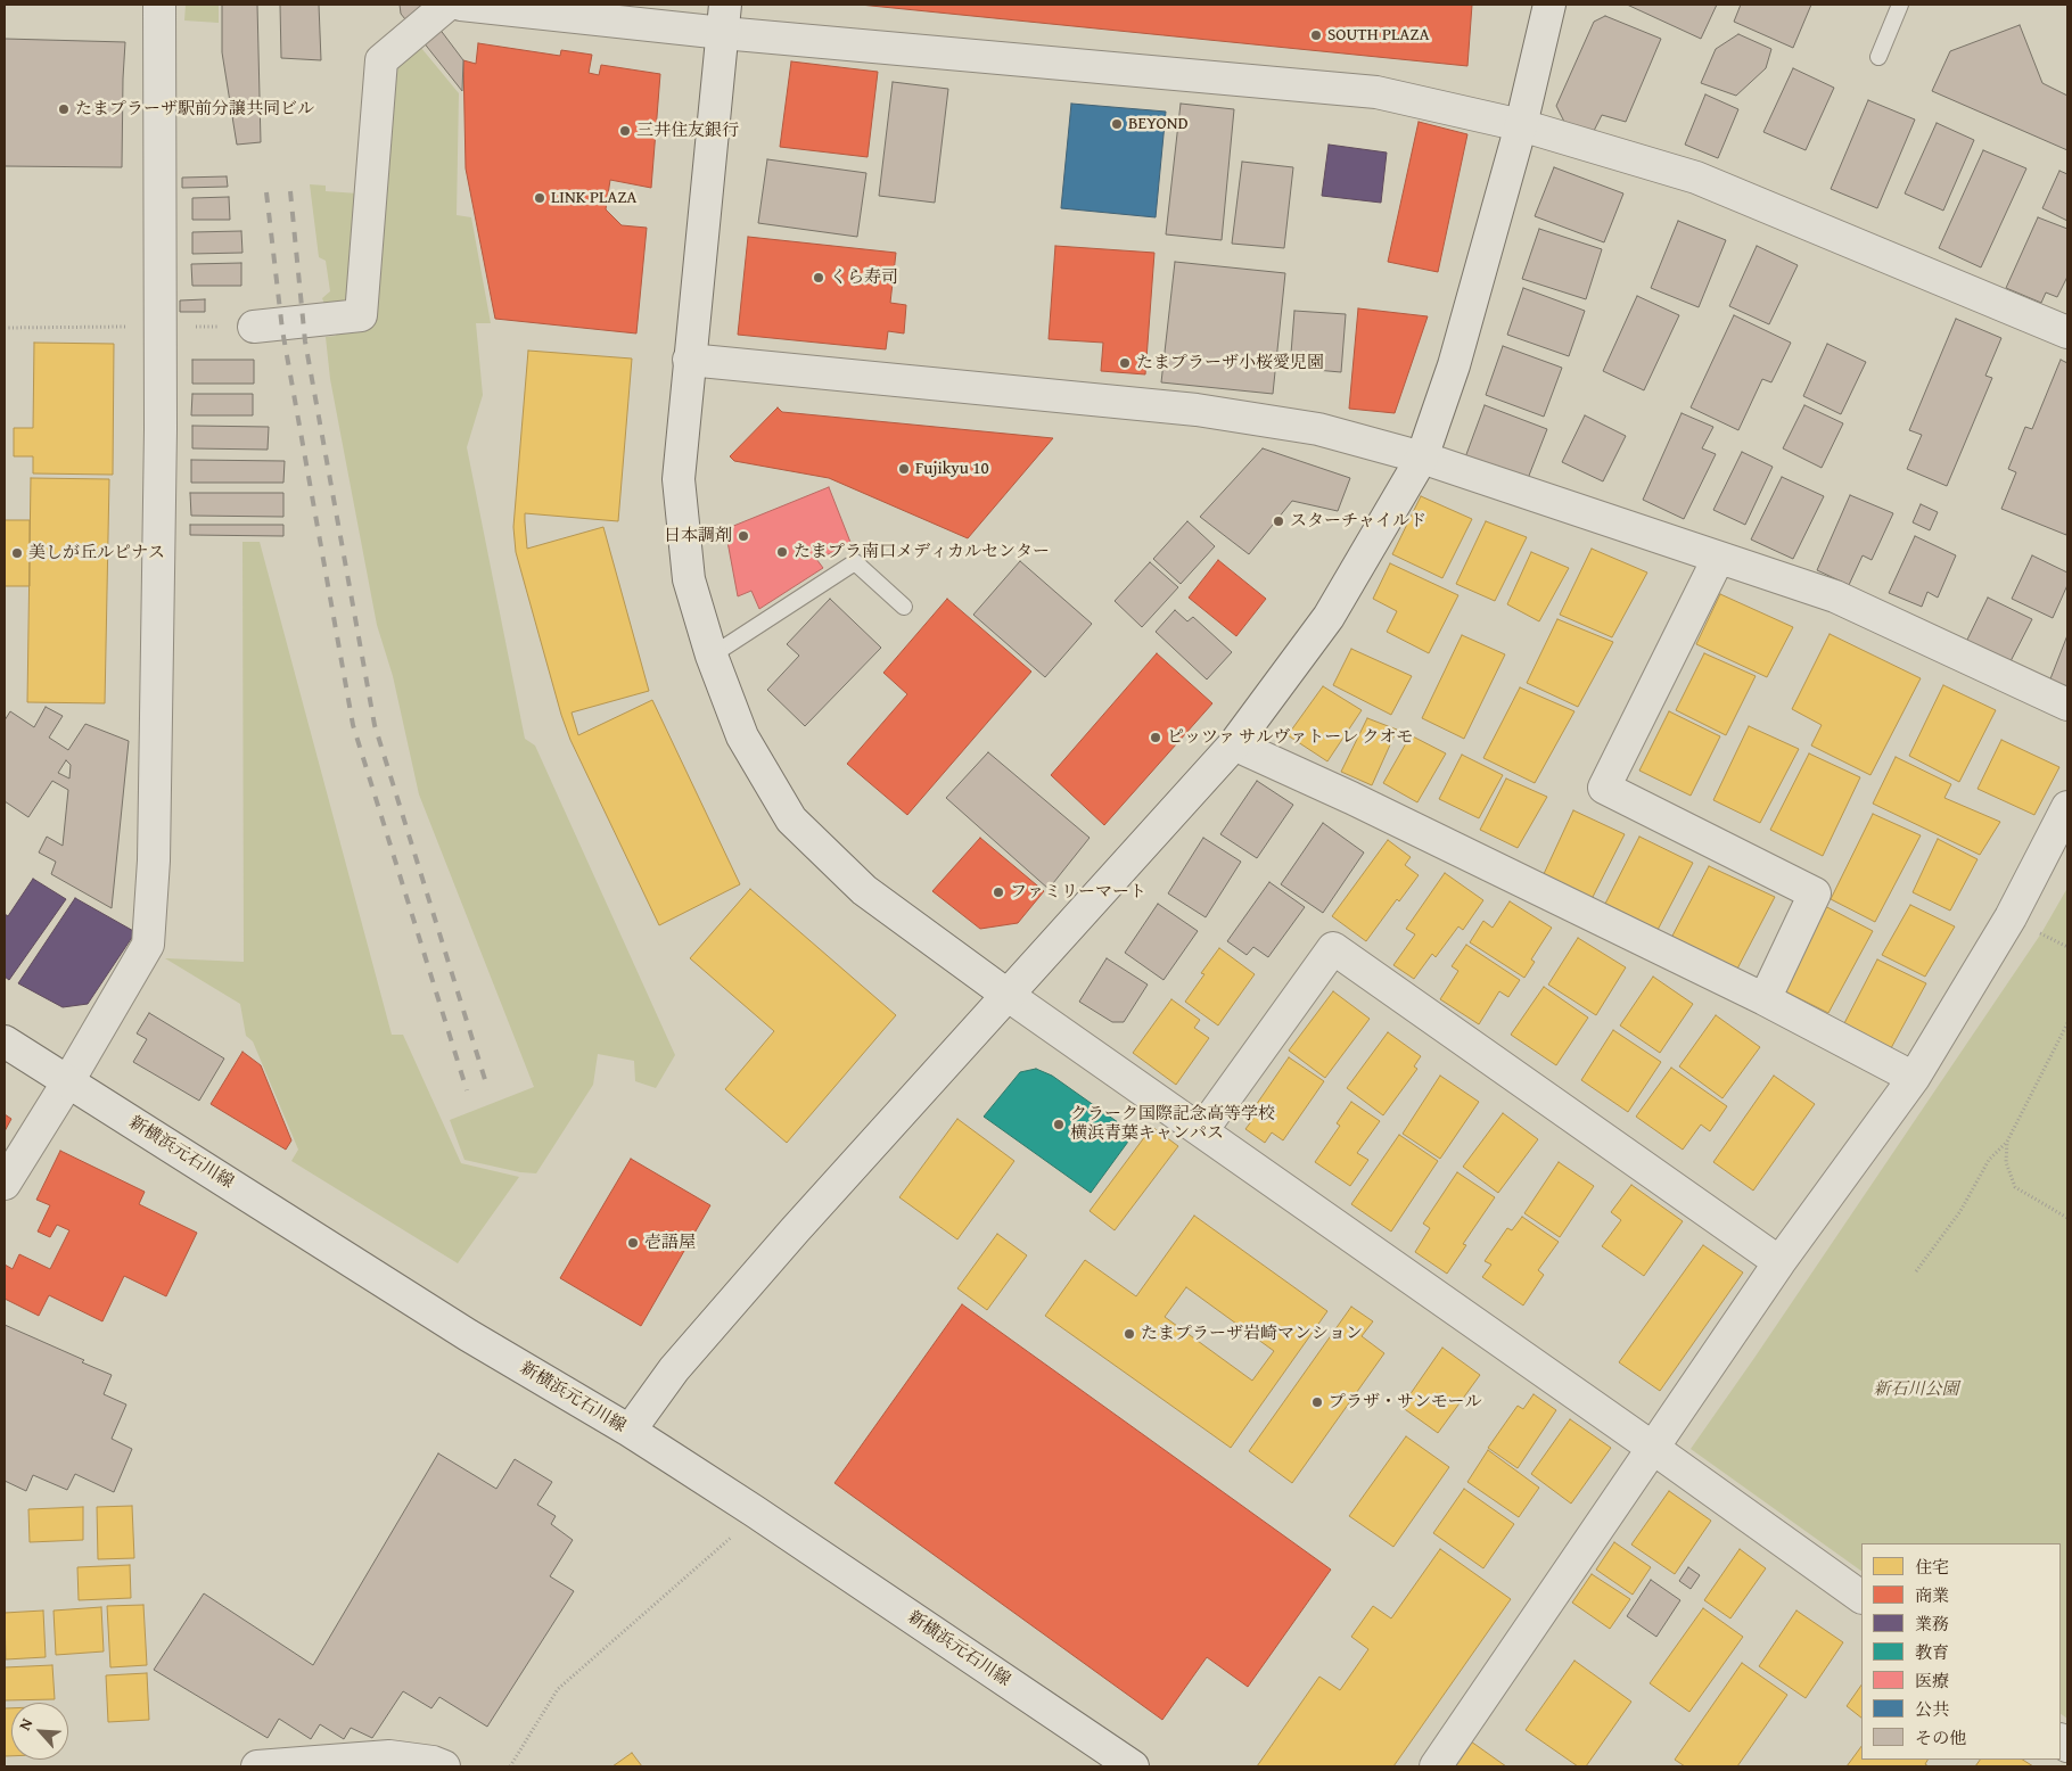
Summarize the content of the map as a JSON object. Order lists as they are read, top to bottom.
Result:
{
  "streets": {
    "street": ["新横浜元石川線"]
  },
  "parks": ["新石川公園"],
  "places": [
    "SOUTH PLAZA",
    "たまプラーザ駅前分譲共同ビル",
    "BEYOND",
    "三井住友銀行",
    "LINK PLAZA",
    "くら寿司",
    "たまプラーザ小桜愛児園",
    "Fujikyu 10",
    "スターチャイルド",
    "日本調剤",
    "たまプラ南口メディカルセンター",
    "美しが丘ルピナス",
    "ピッツァ サルヴァトーレ クオモ",
    "ファミリーマート",
    "クラーク国際記念高等学校 横浜青葉キャンパス",
    "壱語屋",
    "たまプラーザ岩崎マンション",
    "プラザ・サンモール"
  ],
  "legend": [
    "住宅",
    "商業",
    "業務",
    "教育",
    "医療",
    "公共",
    "その他"
  ],
  "north": "top left"
}
